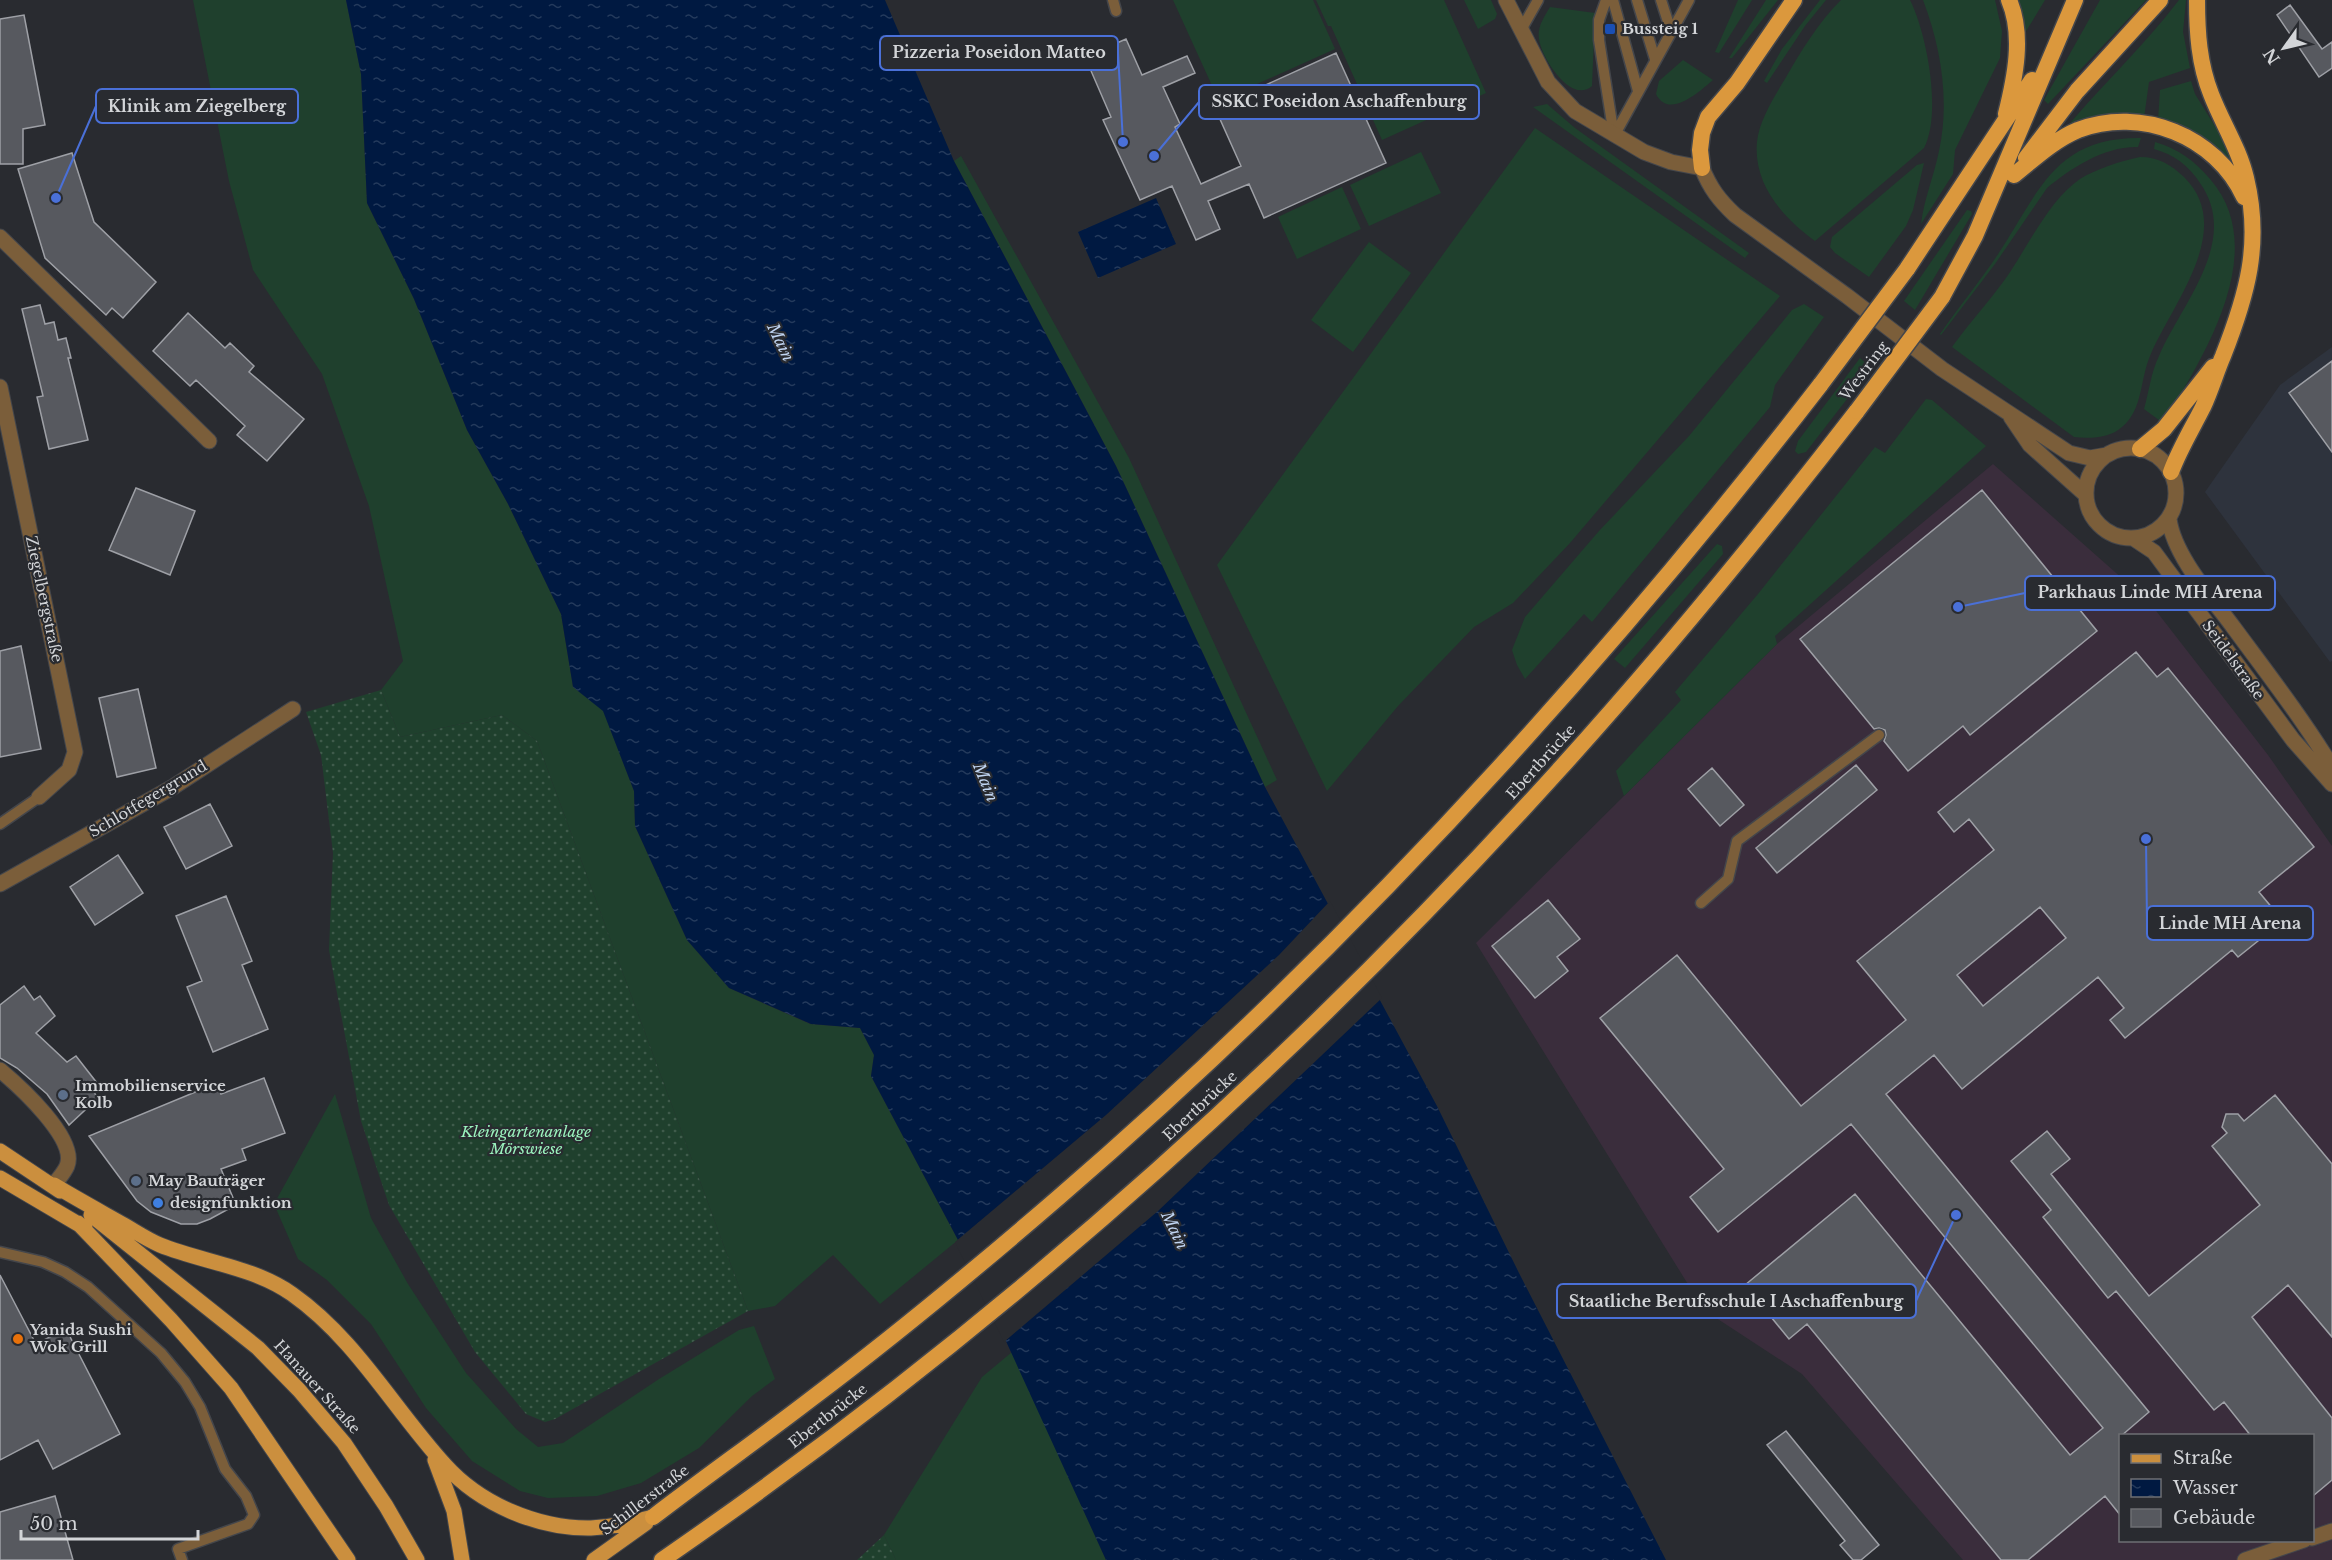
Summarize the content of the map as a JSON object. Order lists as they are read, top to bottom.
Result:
{
  "streets": {
    "highway": ["Westring", "Ebertbrücke", "Schillerstraße"],
    "main road": ["Hanauer Straße"],
    "street": ["Ziegelbergstraße", "Seidelstraße", "Schlotfegergrund"]
  },
  "crossings": [
    ["Westring", "Ebertbrücke"],
    ["Ebertbrücke", "Schillerstraße"]
  ],
  "water": ["Main"],
  "parks": ["Kleingartenanlage Mörswiese"],
  "places": {
    "transit": ["Bussteig 1"],
    "other": [
      "Pizzeria Poseidon Matteo",
      "SSKC Poseidon Aschaffenburg",
      "Klinik am Ziegelberg",
      "Parkhaus Linde MH Arena",
      "Linde MH Arena",
      "Immobilienservice Kolb",
      "May Bauträger",
      "designfunktion",
      "Staatliche Berufsschule I Aschaffenburg",
      "Yanida Sushi Wok Grill"
    ]
  },
  "legend": ["Straße", "Wasser", "Gebäude"],
  "scale_bar": "50 m",
  "north": "bottom left"
}
